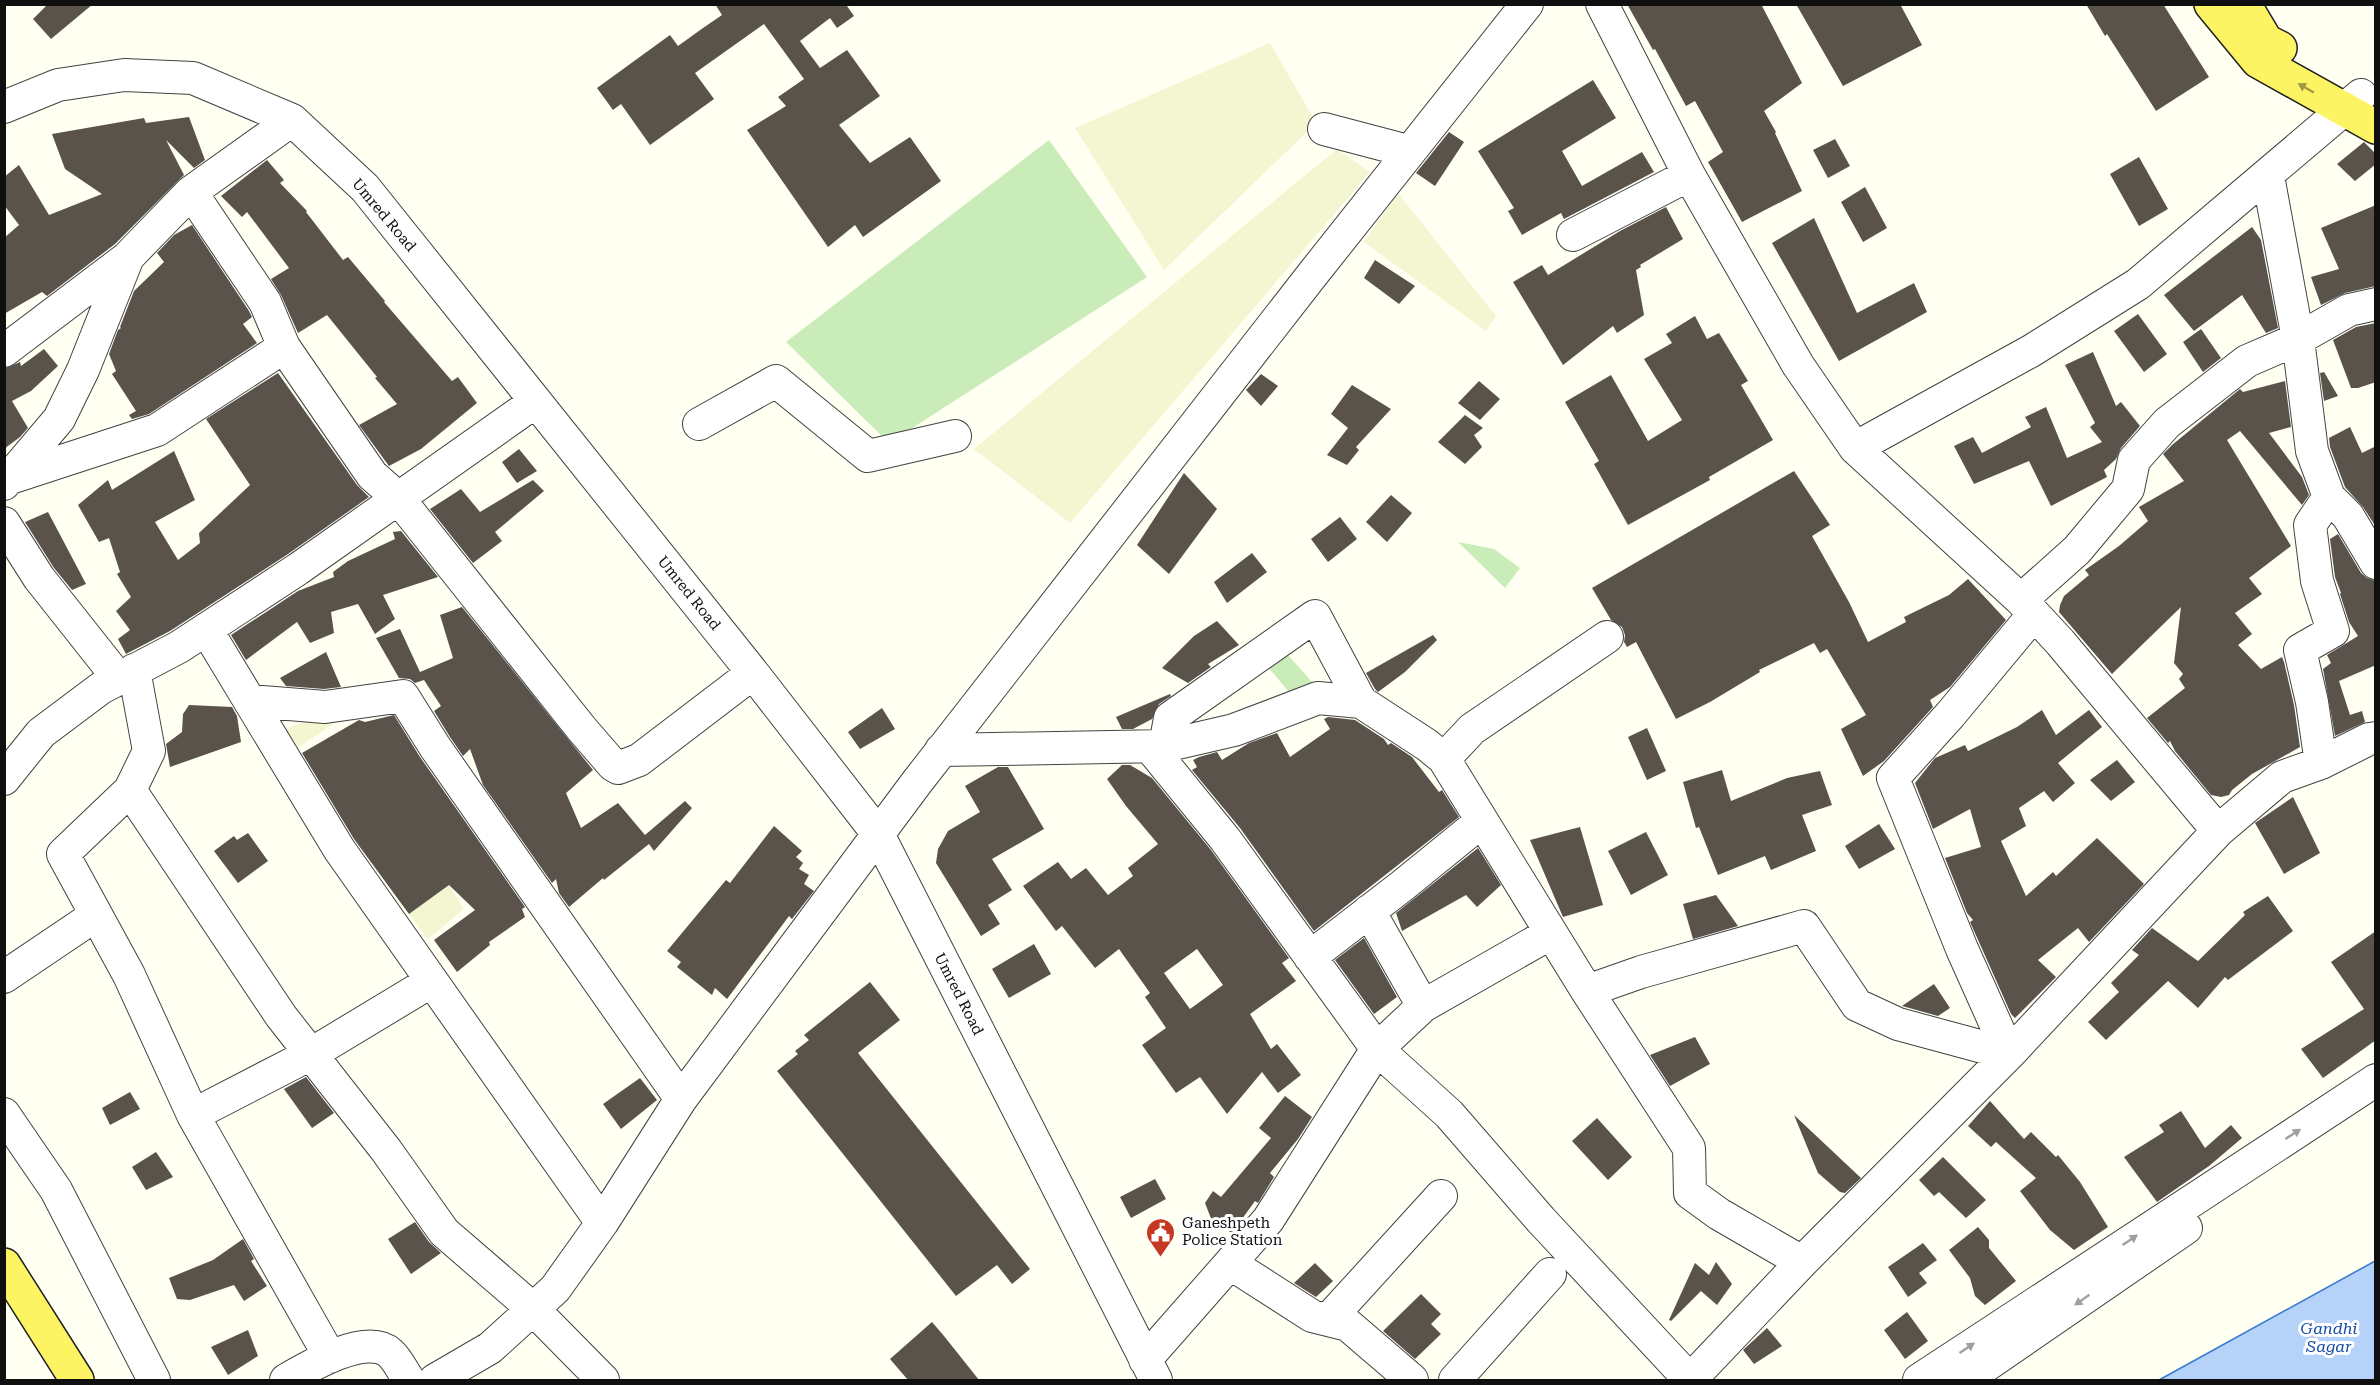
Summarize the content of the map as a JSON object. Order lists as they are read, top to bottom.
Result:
{
  "streets": {
    "street": ["Umred Road"]
  },
  "water": ["Gandhi Sagar"],
  "places": {
    "public building": ["Ganeshpeth Police Station"]
  }
}
